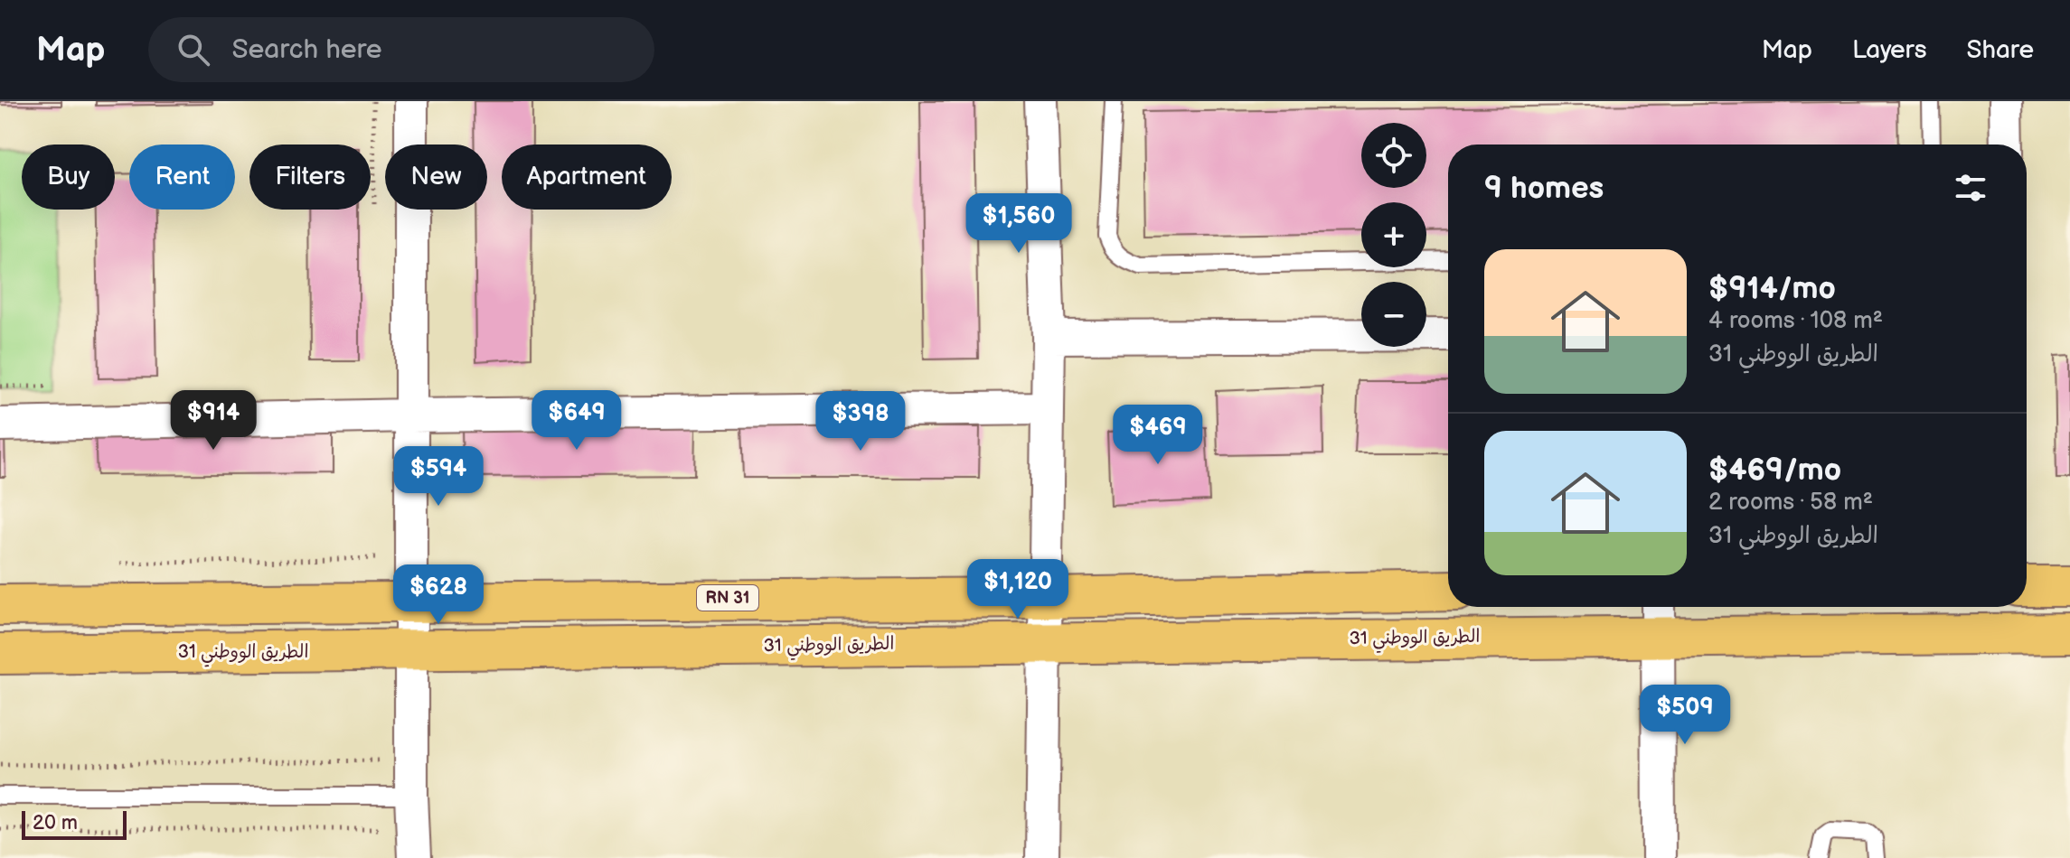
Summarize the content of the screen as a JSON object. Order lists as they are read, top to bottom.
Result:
{
  "streets": {
    "main road": ["RN 31", "الطريق الووطني 31"]
  },
  "scale_bar": "20 m",
  "page": {
    "header": "Map",
    "search": "Search here",
    "nav": ["Map", "Layers", "Share"],
    "map_buttons": ["+", "−"],
    "chip": [
      "Buy",
      "Rent",
      "Filters",
      "New",
      "Apartment"
    ],
    "heading": "9 homes",
    "price": [
      "$1,560",
      "$914",
      "$649",
      "$398",
      "$469",
      "$594",
      "$1,120",
      "$628",
      "$509"
    ],
    "list": [
      {
        "name": "$914/mo",
        "note": "4 rooms · 108 m² · الطريق الووطني 31"
      },
      {
        "name": "$469/mo",
        "note": "2 rooms · 58 m² · الطريق الووطني 31"
      }
    ],
    "scale": "20 m"
  }
}
